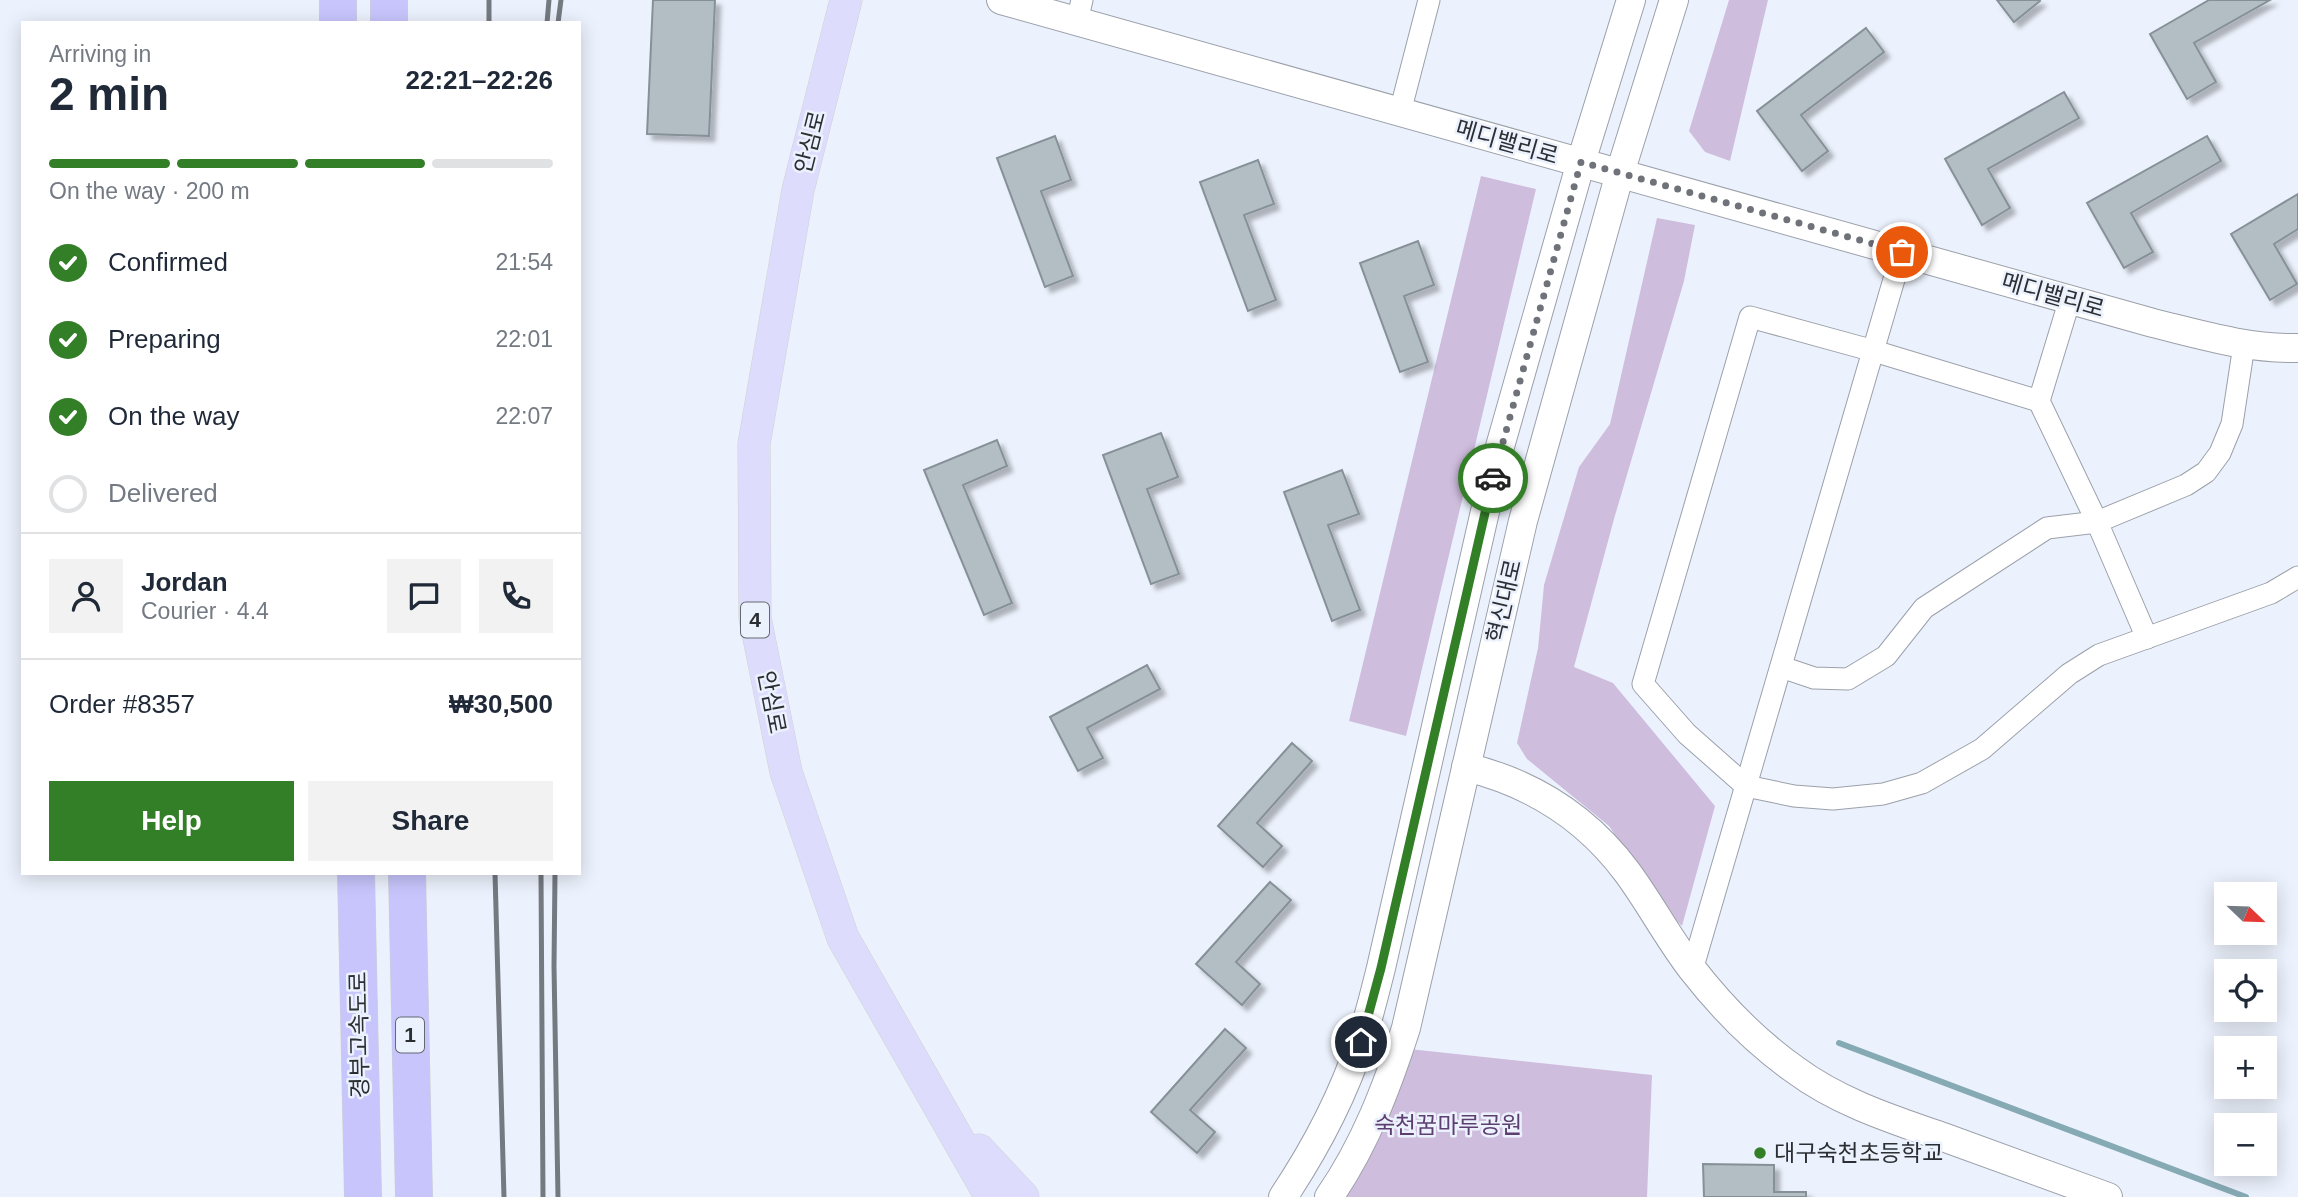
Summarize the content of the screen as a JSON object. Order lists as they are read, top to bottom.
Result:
{
  "streets": {
    "highway": ["경부고속도로", "1"],
    "main road": [
      "안심로",
      "메디밸리로",
      "혁신대로",
      "4"
    ]
  },
  "crossings": [
    ["메디밸리로", "혁신대로"]
  ],
  "parks": ["숙천꿈마루공원"],
  "places": ["대구숙천초등학교"],
  "north": "bottom right",
  "page": {
    "heading": ["2 min", "Arriving in", "22:21–22:26"],
    "panel": [
      "Jordan",
      "Courier · 4.4",
      "Order #8357",
      "₩30,500"
    ],
    "bar": "On the way · 200 m",
    "list": [
      ["Confirmed", "21:54"],
      ["Preparing", "22:01"],
      ["On the way", "22:07"],
      "Delivered"
    ],
    "buttons": ["Help", "Share"],
    "map_buttons": ["+", "−"]
  }
}
